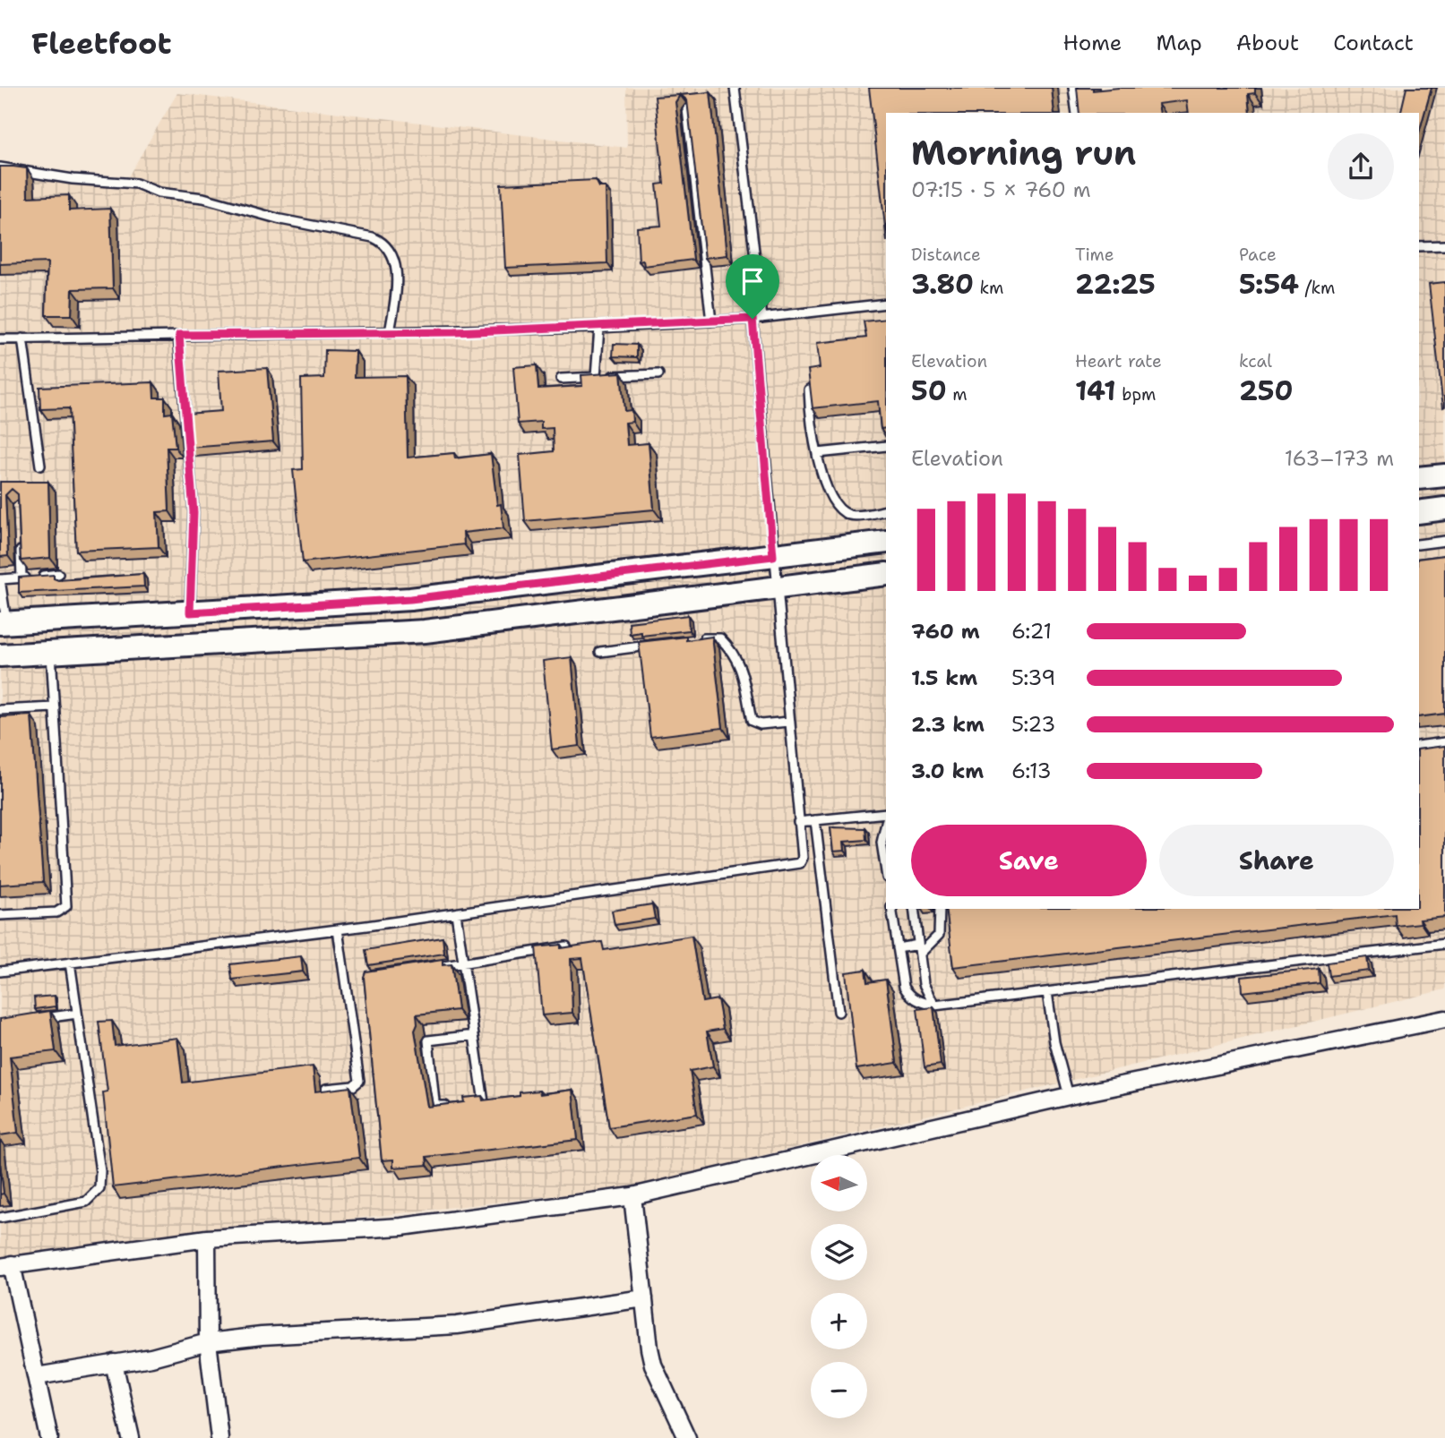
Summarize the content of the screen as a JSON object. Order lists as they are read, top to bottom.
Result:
{
  "north": "left",
  "page": {
    "header": "Fleetfoot",
    "nav": [
      "Home",
      "Map",
      "About",
      "Contact"
    ],
    "heading": ["Morning run", "07:15 · 5 × 760 m"],
    "stats": [
      ["Distance", "3.80 km"],
      ["Time", "22:25"],
      ["Pace", "5:54 /km"],
      ["Elevation", "50 m"],
      ["Heart rate", "141 bpm"],
      ["kcal", "250"]
    ],
    "chart": ["Elevation", "163–173 m"],
    "list": [
      {
        "name": "760 m",
        "note": "6:21"
      },
      {
        "name": "1.5 km",
        "note": "5:39"
      },
      {
        "name": "2.3 km",
        "note": "5:23"
      },
      {
        "name": "3.0 km",
        "note": "6:13"
      }
    ],
    "buttons": ["Save", "Share"],
    "map_buttons": ["+", "−"]
  }
}
